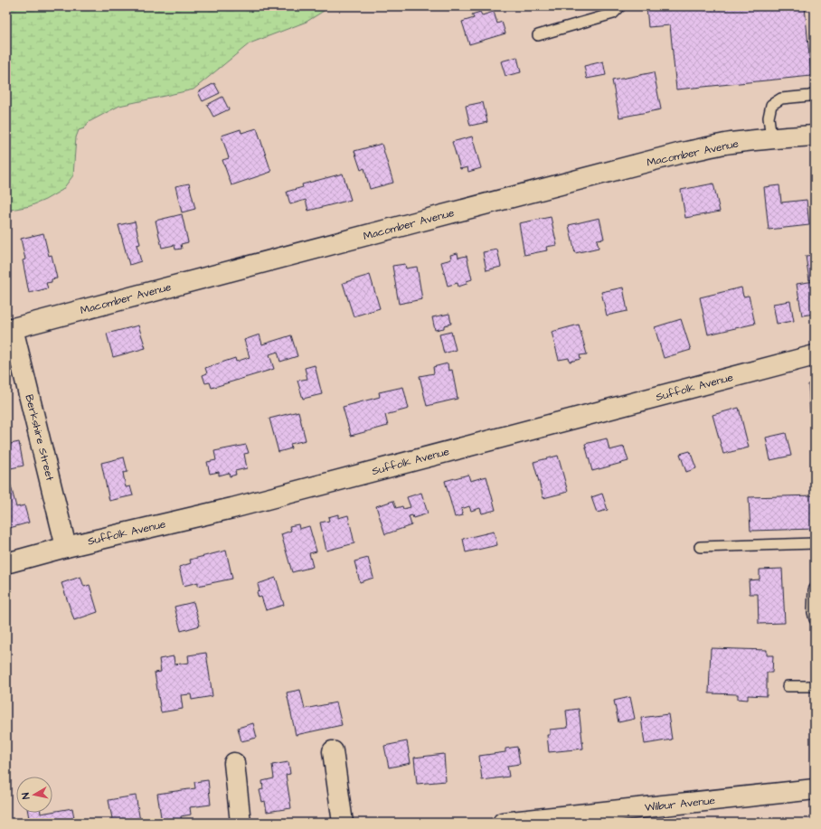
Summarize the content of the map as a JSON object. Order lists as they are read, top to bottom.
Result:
{
  "streets": {
    "street": [
      "Macomber Avenue",
      "Suffolk Avenue",
      "Berkshire Street",
      "Wilbur Avenue"
    ]
  },
  "crossings": [
    ["Macomber Avenue", "Berkshire Street"],
    ["Suffolk Avenue", "Berkshire Street"]
  ],
  "north": "left"
}
